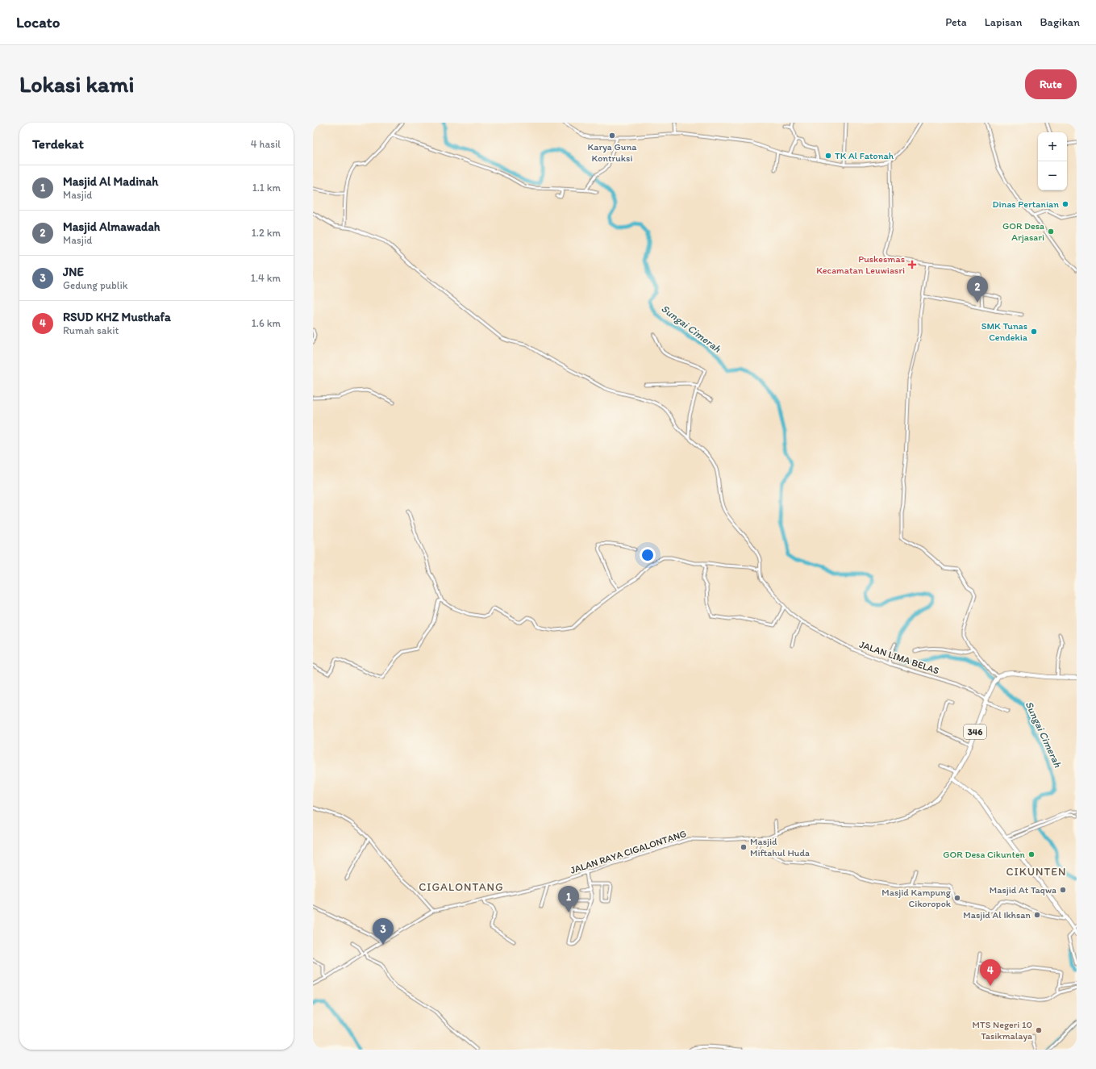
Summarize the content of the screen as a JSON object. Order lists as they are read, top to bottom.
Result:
{
  "streets": {
    "main road": ["346"],
    "street": ["JALAN LIMA BELAS", "JALAN RAYA CIGALONTANG"]
  },
  "crossings": [
    ["JALAN LIMA BELAS", "346"],
    ["346", "JALAN RAYA CIGALONTANG"]
  ],
  "districts": ["CIKUNTEN", "CIGALONTANG"],
  "water": ["Sungai Cimerah"],
  "places": {
    "other": [
      "Karya Guna Kontruksi",
      "TK Al Fatonah",
      "Dinas Pertanian",
      "GOR Desa Arjasari",
      "SMK Tunas Cendekia",
      "Masjid Miftahul Huda",
      "GOR Desa Cikunten",
      "Masjid At Taqwa",
      "Masjid Kampung Cikoropok",
      "Masjid Al Ikhsan",
      "MTS Negeri 10 Tasikmalaya"
    ],
    "health": ["Puskesmas Kecamatan Leuwiasri"]
  },
  "page": {
    "header": "Locato",
    "nav": ["Peta", "Lapisan", "Bagikan"],
    "buttons": "Rute",
    "title": "Lokasi kami",
    "heading": ["Terdekat", "4 hasil"],
    "map_buttons": ["+", "−"],
    "list": [
      {
        "mark": "1",
        "name": "Masjid Al Madinah",
        "note": "Masjid",
        "value": "1.1 km"
      },
      {
        "mark": "2",
        "name": "Masjid Almawadah",
        "note": "Masjid",
        "value": "1.2 km"
      },
      {
        "mark": "3",
        "name": "JNE",
        "note": "Gedung publik",
        "value": "1.4 km"
      },
      {
        "mark": "4",
        "name": "RSUD KHZ Musthafa",
        "note": "Rumah sakit",
        "value": "1.6 km"
      }
    ],
    "pins": [
      "2",
      "1",
      "3",
      "4"
    ]
  }
}
